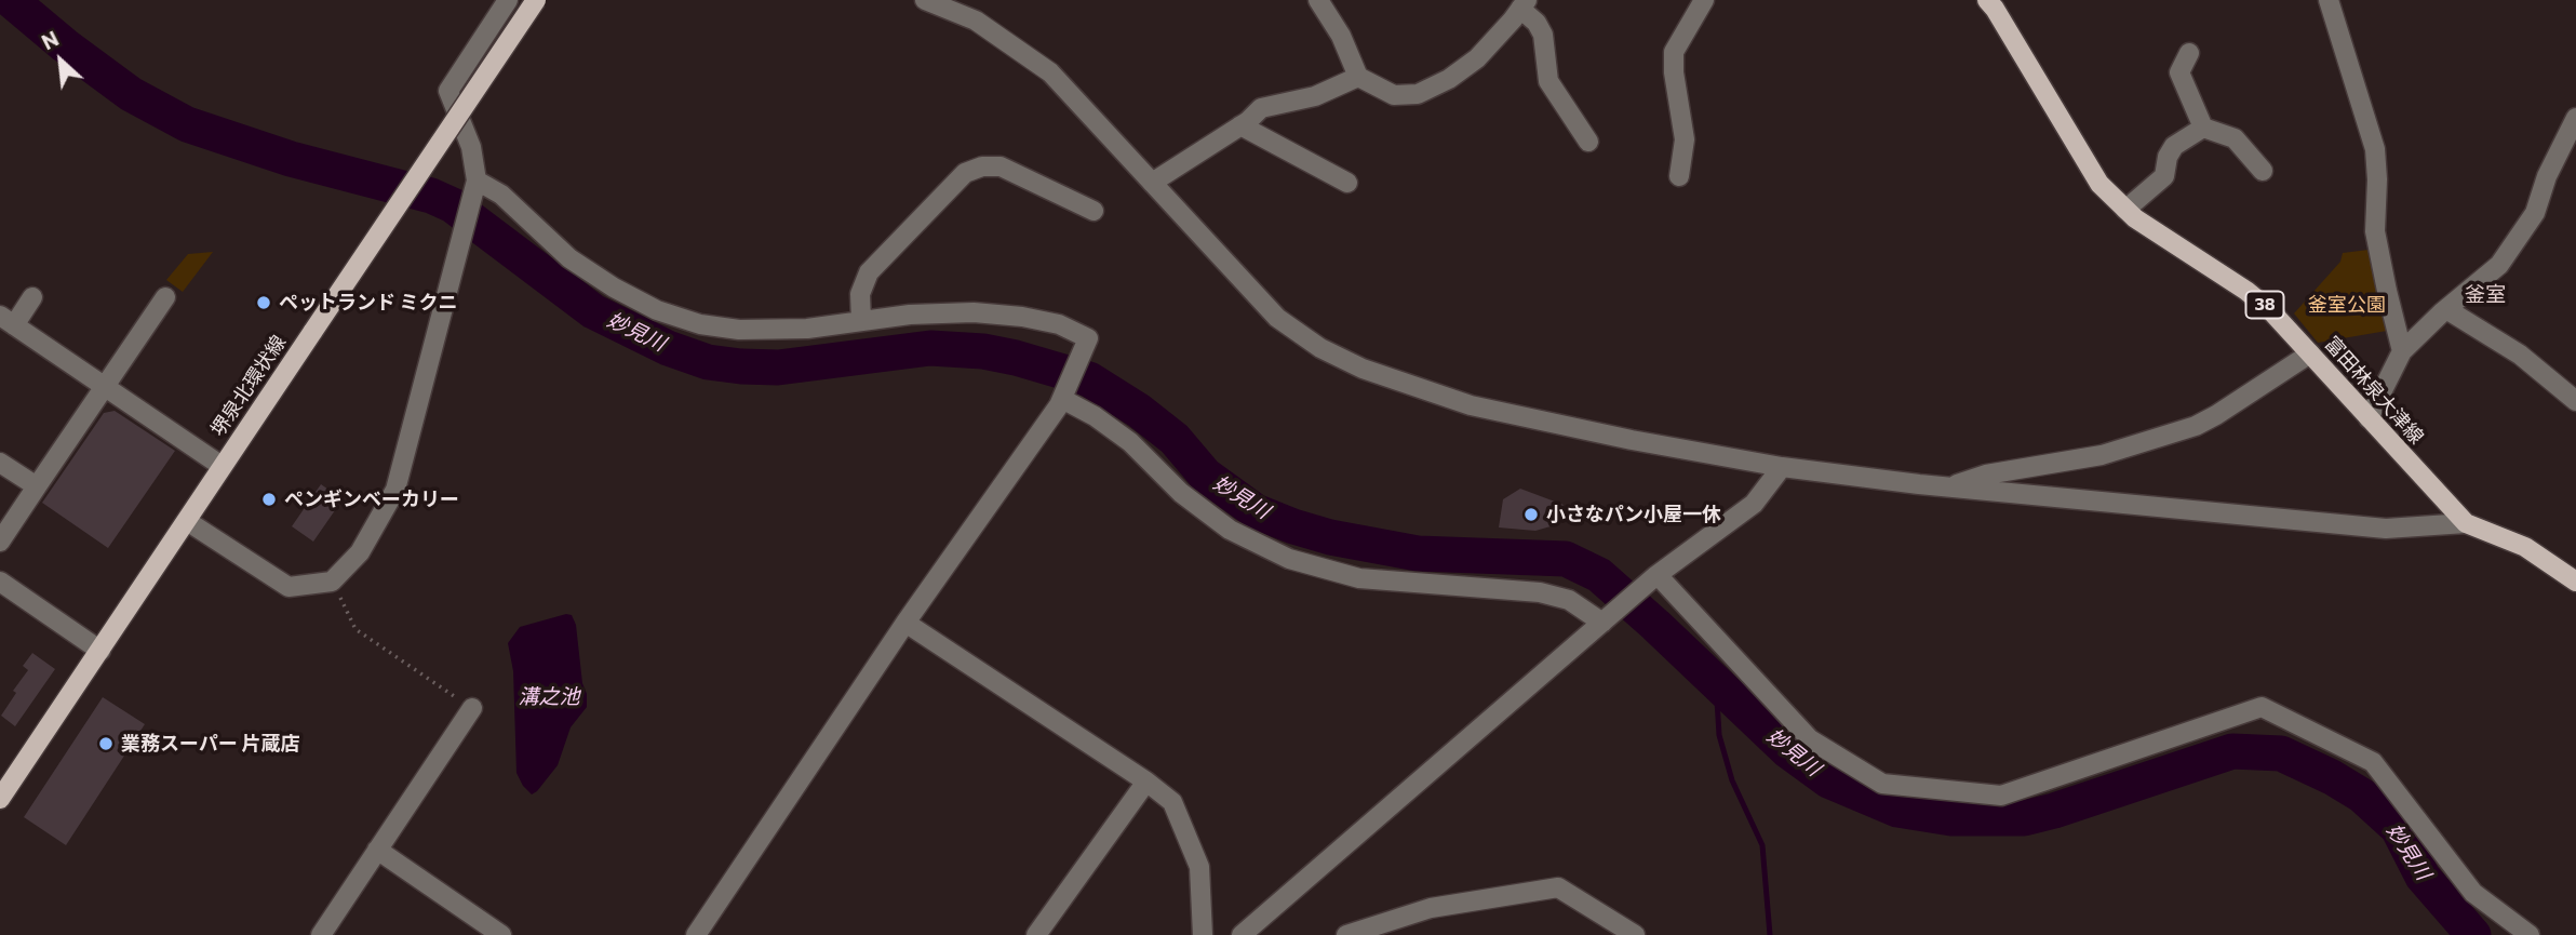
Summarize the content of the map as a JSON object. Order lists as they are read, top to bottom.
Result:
{
  "streets": {
    "main road": ["38", "堺泉北環状線", "富田林泉大津線"]
  },
  "districts": ["釜室"],
  "water": ["妙見川", "溝之池"],
  "parks": ["釜室公園"],
  "places": [
    "ペットランド ミクニ",
    "ペンギンベーカリー",
    "小さなパン小屋一休",
    "業務スーパー 片蔵店"
  ],
  "north": "top left"
}
